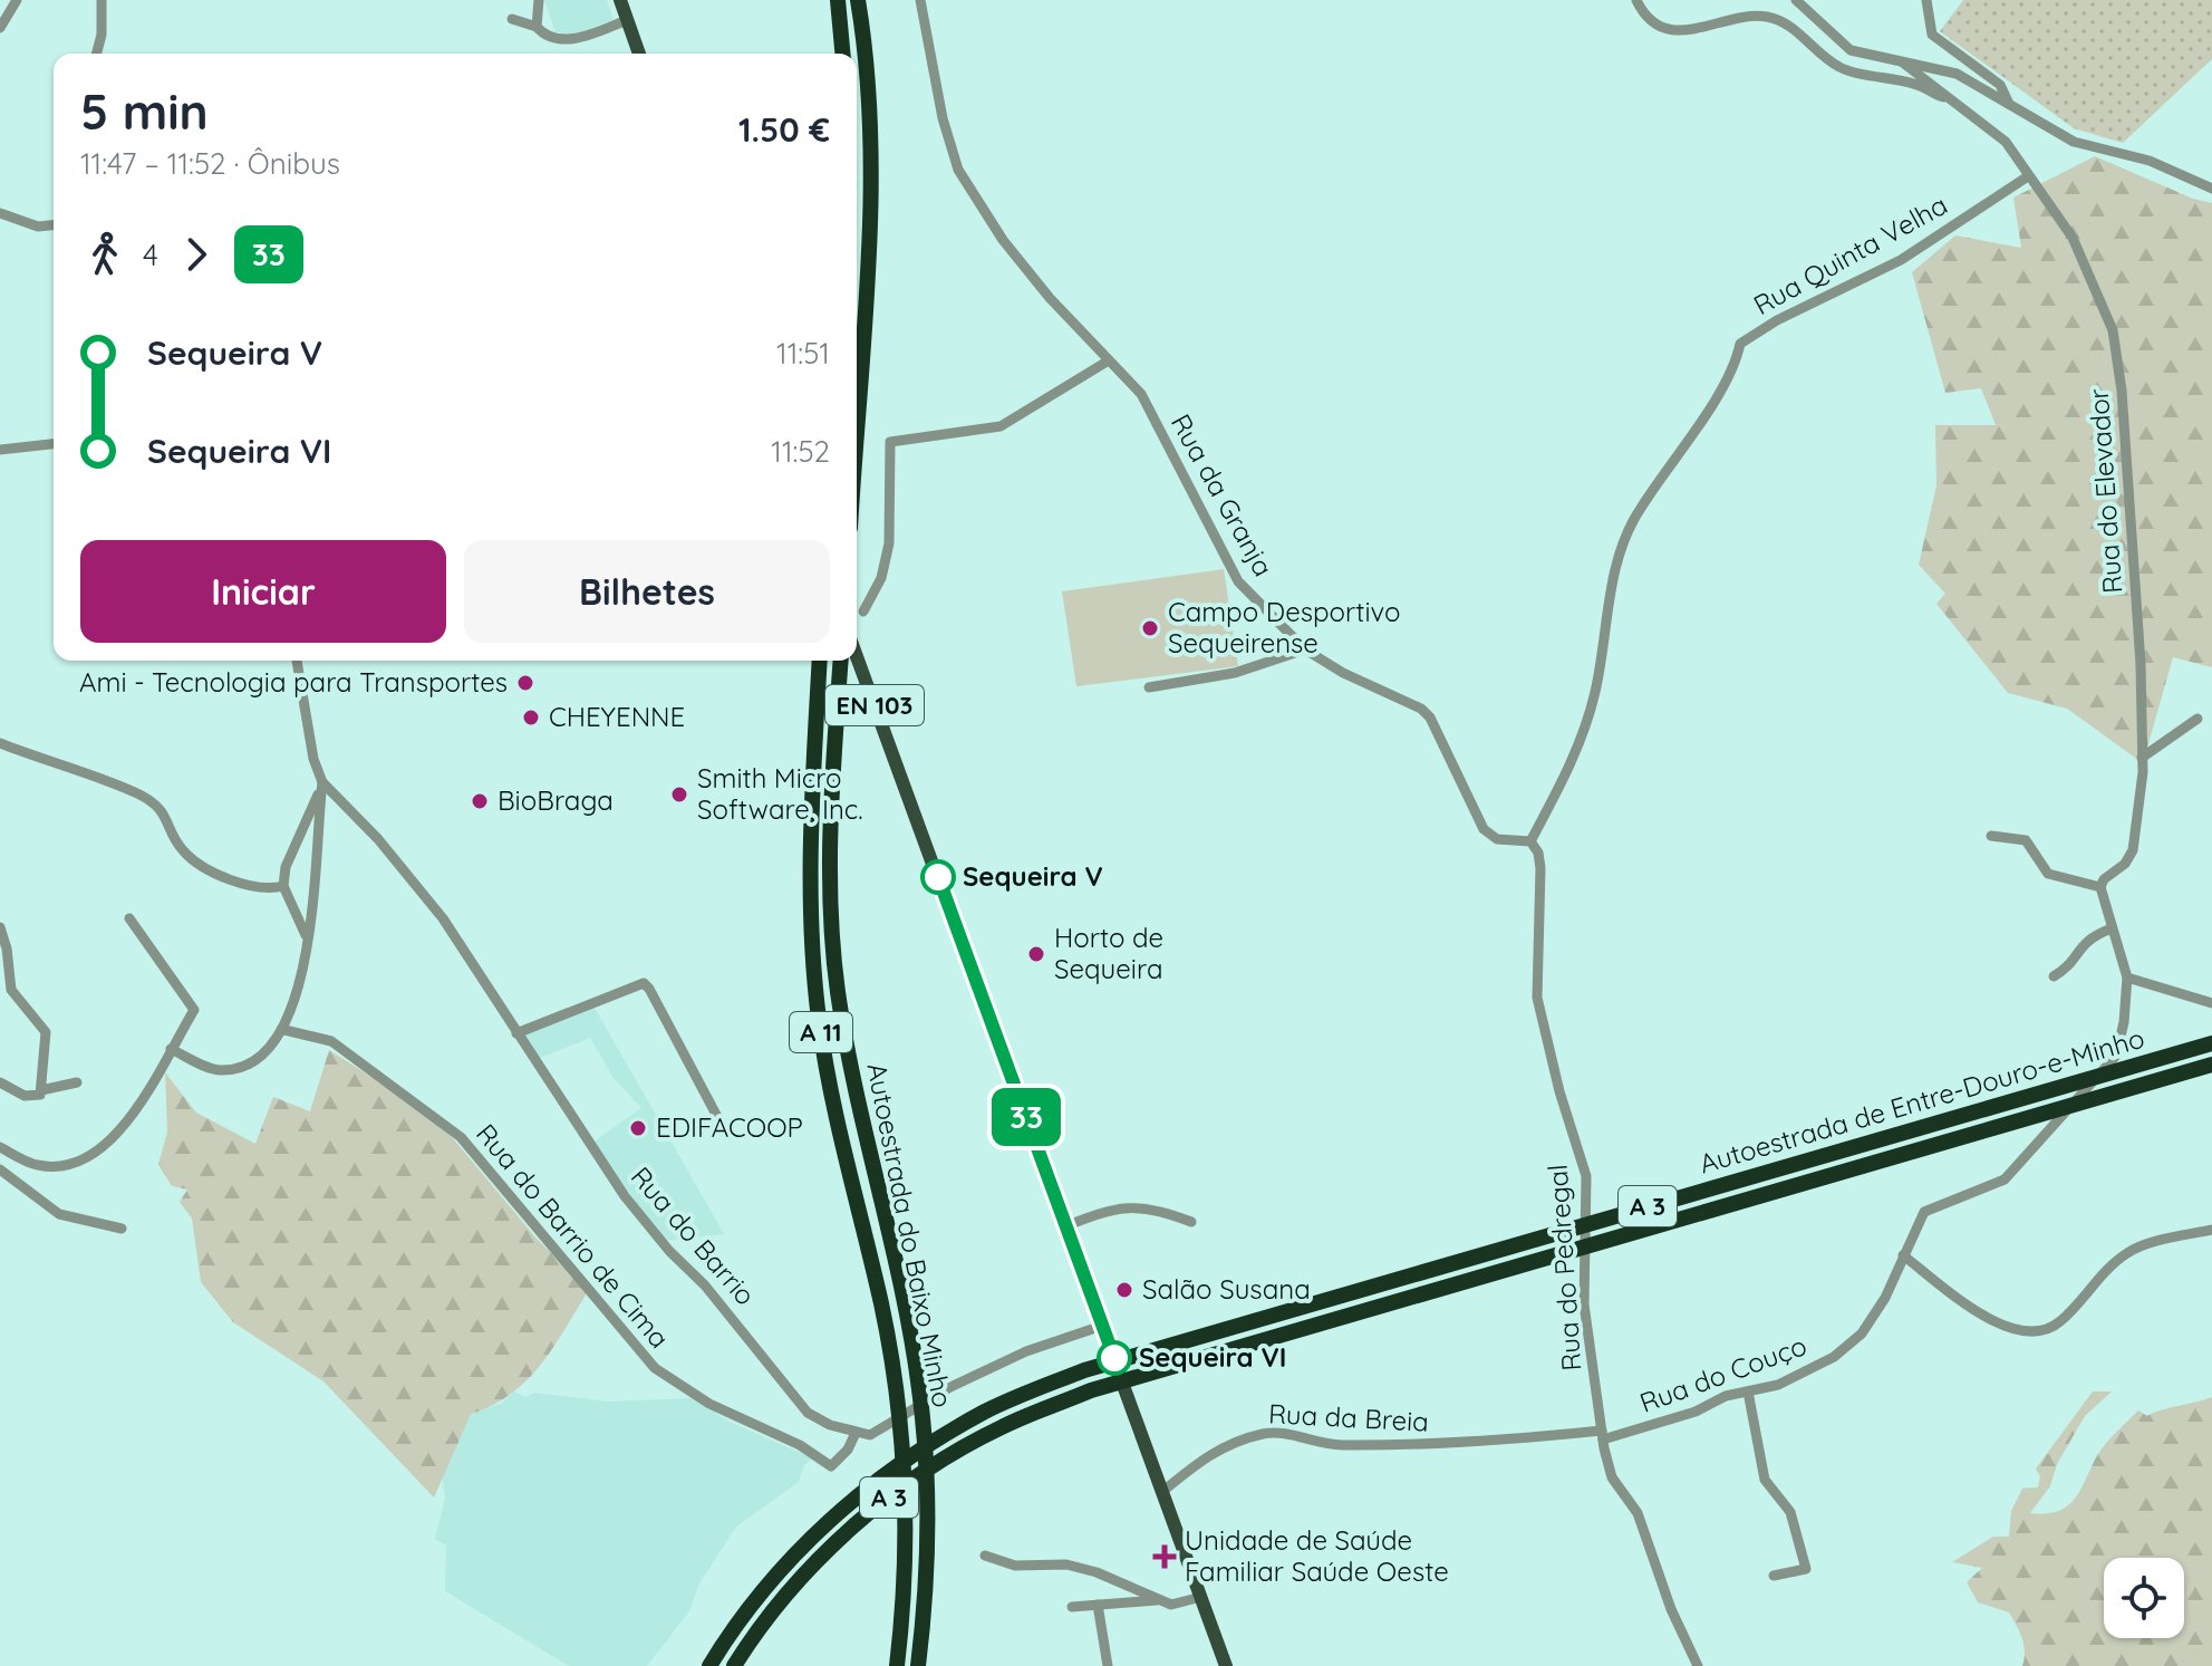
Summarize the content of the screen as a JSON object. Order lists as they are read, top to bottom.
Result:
{
  "streets": {
    "highway": [
      "A 11",
      "Autoestrada de Entre-Douro-e-Minho",
      "A 3",
      "Autoestrada do Baixo Minho"
    ],
    "main road": ["EN 103"],
    "street": [
      "Rua Quinta Velha",
      "Rua do Elevador",
      "Rua da Granja",
      "Rua do Barrio de Cima",
      "Rua do Barrio",
      "Rua do Pedregal",
      "Rua do Couço",
      "Rua da Breia"
    ]
  },
  "crossings": [
    ["Rua Quinta Velha", "Rua do Elevador"],
    ["Rua Quinta Velha", "Rua da Granja"],
    ["Rua Quinta Velha", "Rua do Pedregal"],
    ["Rua da Granja", "Rua do Pedregal"],
    ["EN 103", "Rua da Breia"],
    ["Rua do Barrio de Cima", "Rua do Barrio"],
    ["Rua do Pedregal", "Rua do Couço"],
    ["Rua do Pedregal", "Rua da Breia"],
    ["Rua do Couço", "Rua da Breia"]
  ],
  "places": {
    "other": [
      "Campo Desportivo Sequeirense",
      "Ami - Tecnologia para Transportes",
      "CHEYENNE",
      "Smith Micro Software, Inc.",
      "BioBraga",
      "Sequeira V",
      "Horto de Sequeira",
      "EDIFACOOP",
      "Salão Susana",
      "Sequeira VI"
    ],
    "health": ["Unidade de Saúde Familiar Saúde Oeste"]
  },
  "lines": ["bus line 33"],
  "page": {
    "on_map": "33",
    "heading": ["5 min", "11:47 – 11:52 · Ônibus", "1.50 €"],
    "legs": ["4", "33"],
    "list": [
      {
        "name": "Sequeira V",
        "value": "11:51"
      },
      {
        "name": "Sequeira VI",
        "value": "11:52"
      }
    ],
    "buttons": ["Iniciar", "Bilhetes"]
  }
}
